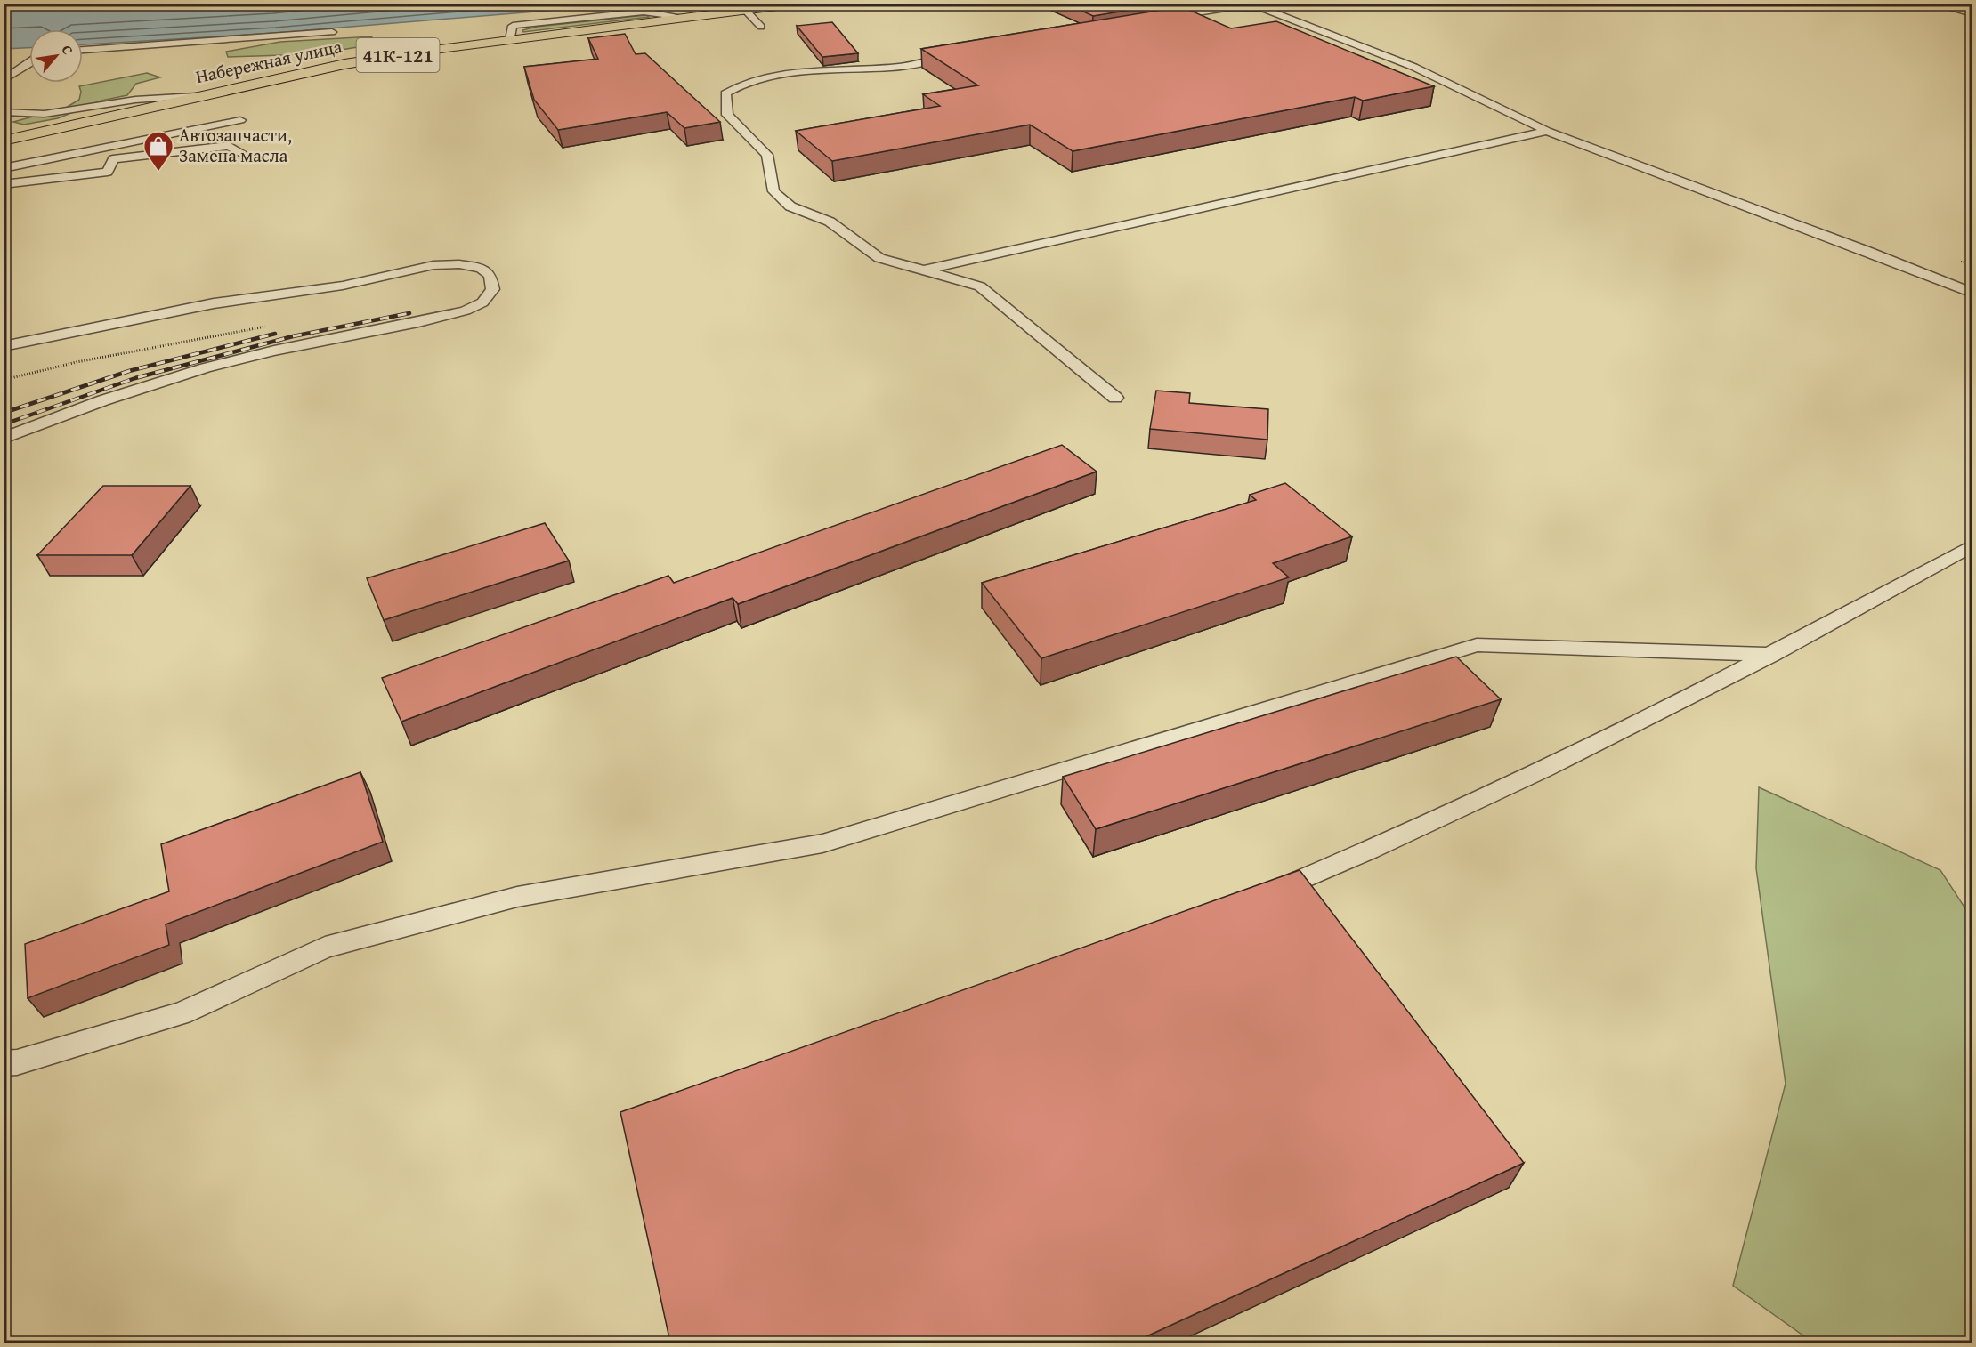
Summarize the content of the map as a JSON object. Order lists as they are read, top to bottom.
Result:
{
  "streets": {
    "main road": ["41К-121", "Набережная улица"]
  },
  "places": {
    "shop": ["Автозапчасти, Замена масла"]
  },
  "north": "top right"
}
